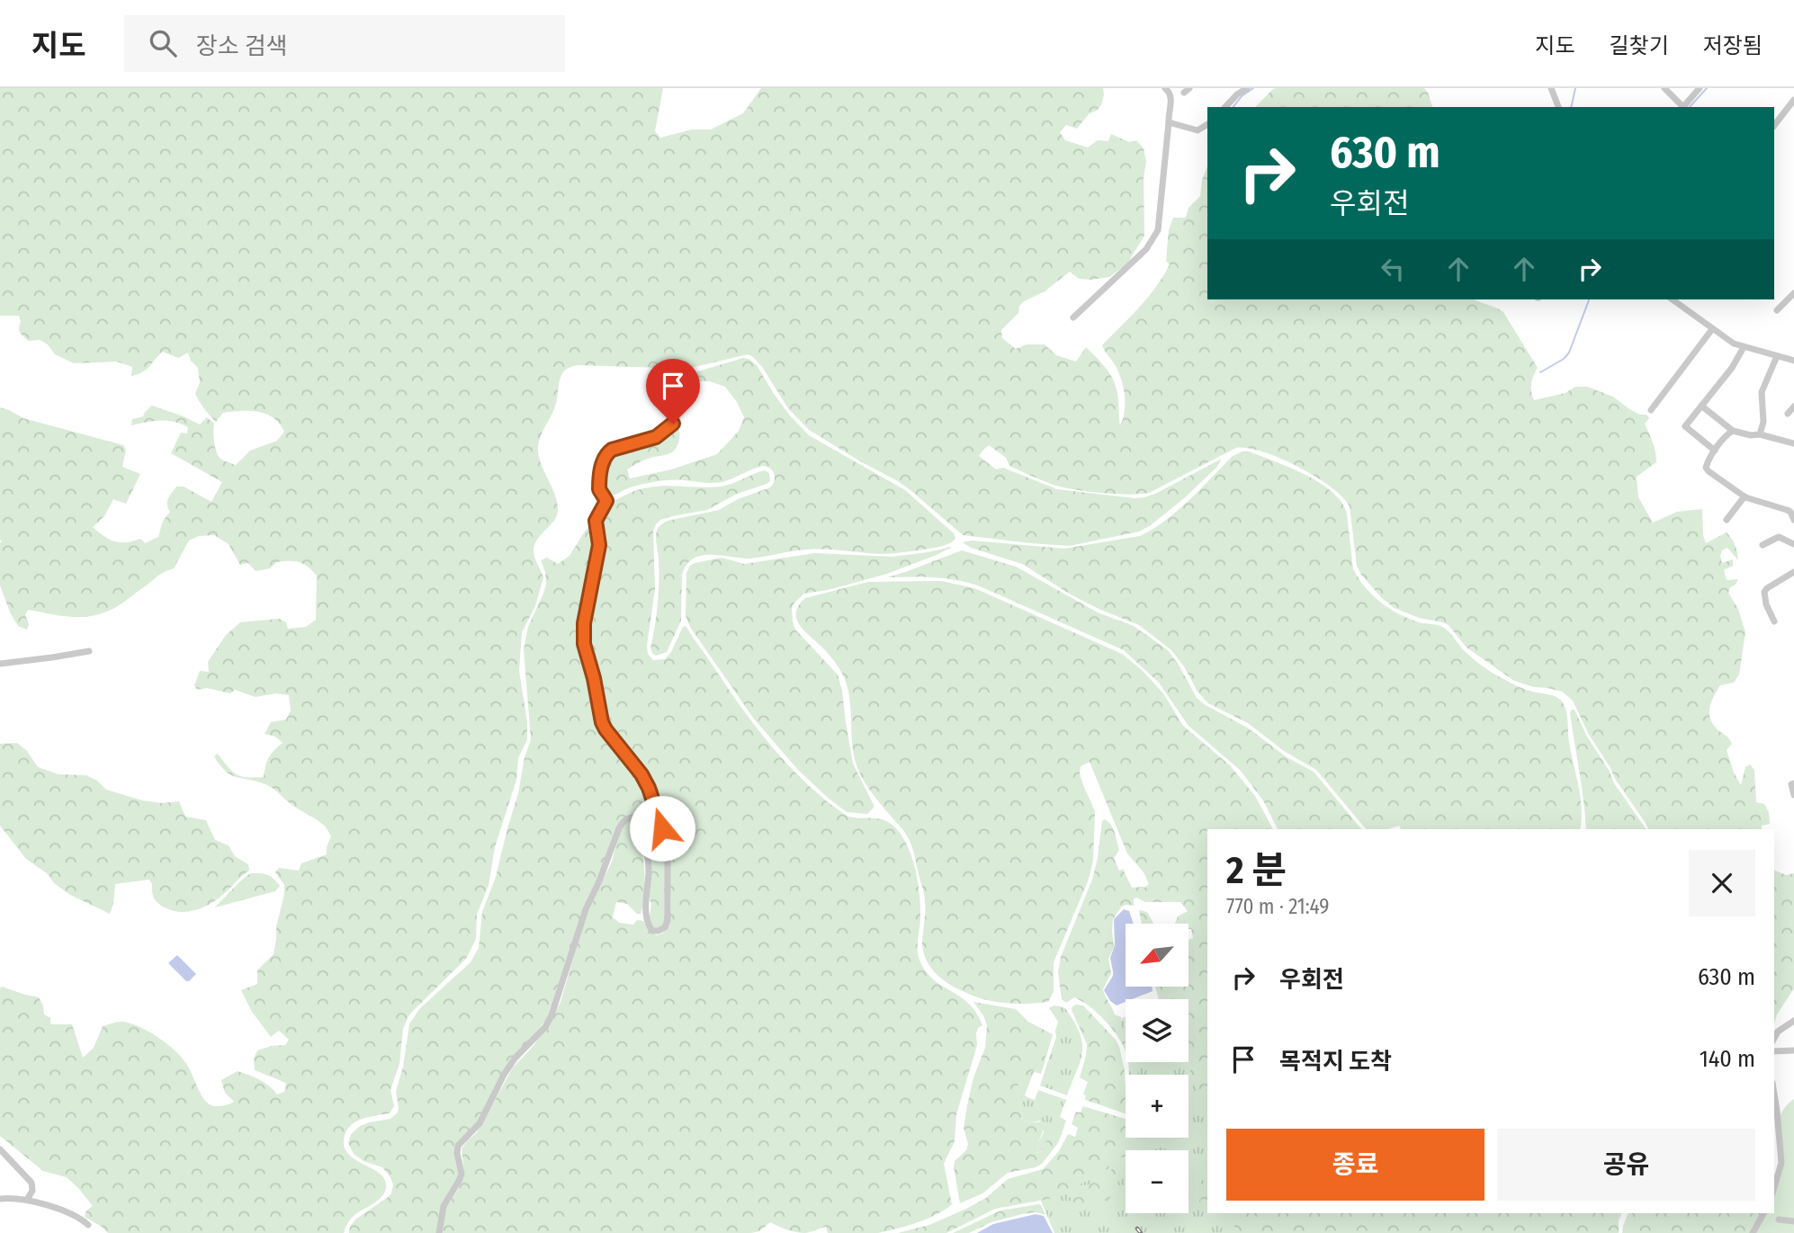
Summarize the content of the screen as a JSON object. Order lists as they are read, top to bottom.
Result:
{
  "north": "bottom left",
  "page": {
    "header": "지도",
    "search": "장소 검색",
    "nav": ["지도", "길찾기", "저장됨"],
    "turn": ["630 m", "우회전"],
    "heading": ["2 분", "770 m · 21:49"],
    "map_buttons": ["+", "−"],
    "list": [
      {
        "name": "우회전",
        "value": "630 m"
      },
      {
        "name": "목적지 도착",
        "value": "140 m"
      }
    ],
    "buttons": ["종료", "공유"]
  }
}
